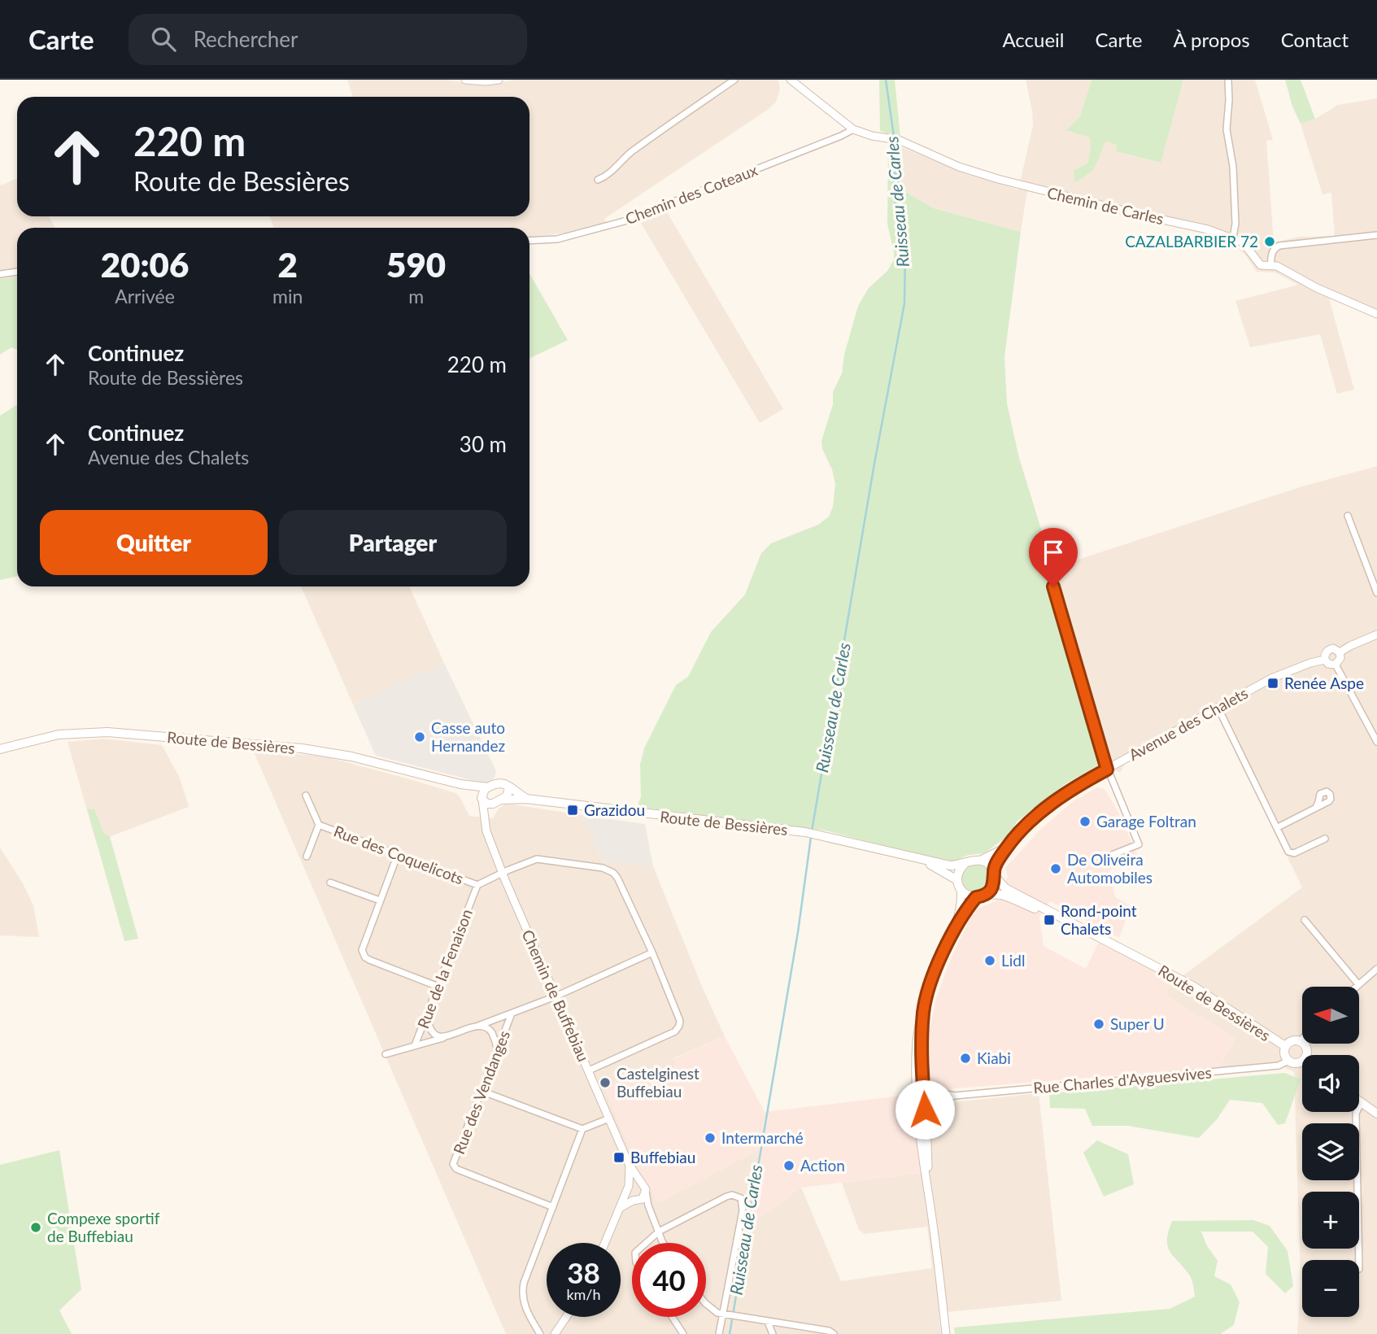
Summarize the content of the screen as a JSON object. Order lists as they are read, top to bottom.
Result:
{
  "streets": {
    "main road": ["Route de Bessières"],
    "street": [
      "Chemin des Coteaux",
      "Chemin de Carles",
      "Avenue des Chalets",
      "Rue des Coquelicots",
      "Rue de la Fenaison",
      "Chemin de Buffebiau",
      "Rue Charles d'Ayguesvives",
      "Rue des Vendanges"
    ]
  },
  "crossings": [
    ["Chemin des Coteaux", "Chemin de Carles"],
    ["Avenue des Chalets", "Route de Bessières"],
    ["Route de Bessières", "Chemin de Buffebiau"],
    ["Rue des Coquelicots", "Rue de la Fenaison"]
  ],
  "water": ["Ruisseau de Carles"],
  "places": {
    "other": [
      "CAZALBARBIER 72",
      "Casse auto Hernandez",
      "Garage Foltran",
      "De Oliveira Automobiles",
      "Lidl",
      "Super U",
      "Kiabi",
      "Castelginest Buffebiau",
      "Intermarché",
      "Action",
      "Compexe sportif de Buffebiau"
    ],
    "transit": [
      "Renée Aspe",
      "Grazidou",
      "Rond-point Chalets",
      "Buffebiau"
    ]
  },
  "north": "left",
  "page": {
    "header": "Carte",
    "search": "Rechercher",
    "nav": [
      "Accueil",
      "Carte",
      "À propos",
      "Contact"
    ],
    "turn": ["220 m", "Route de Bessières"],
    "eta": [
      "20:06",
      "Arrivée",
      "2",
      "min",
      "590",
      "m"
    ],
    "list": [
      {
        "name": "Continuez",
        "note": "Route de Bessières",
        "value": "220 m"
      },
      {
        "name": "Continuez",
        "note": "Avenue des Chalets",
        "value": "30 m"
      }
    ],
    "buttons": ["Quitter", "Partager"],
    "map_buttons": ["+", "−"],
    "speed": "38 km/h",
    "limit": "40"
  }
}
